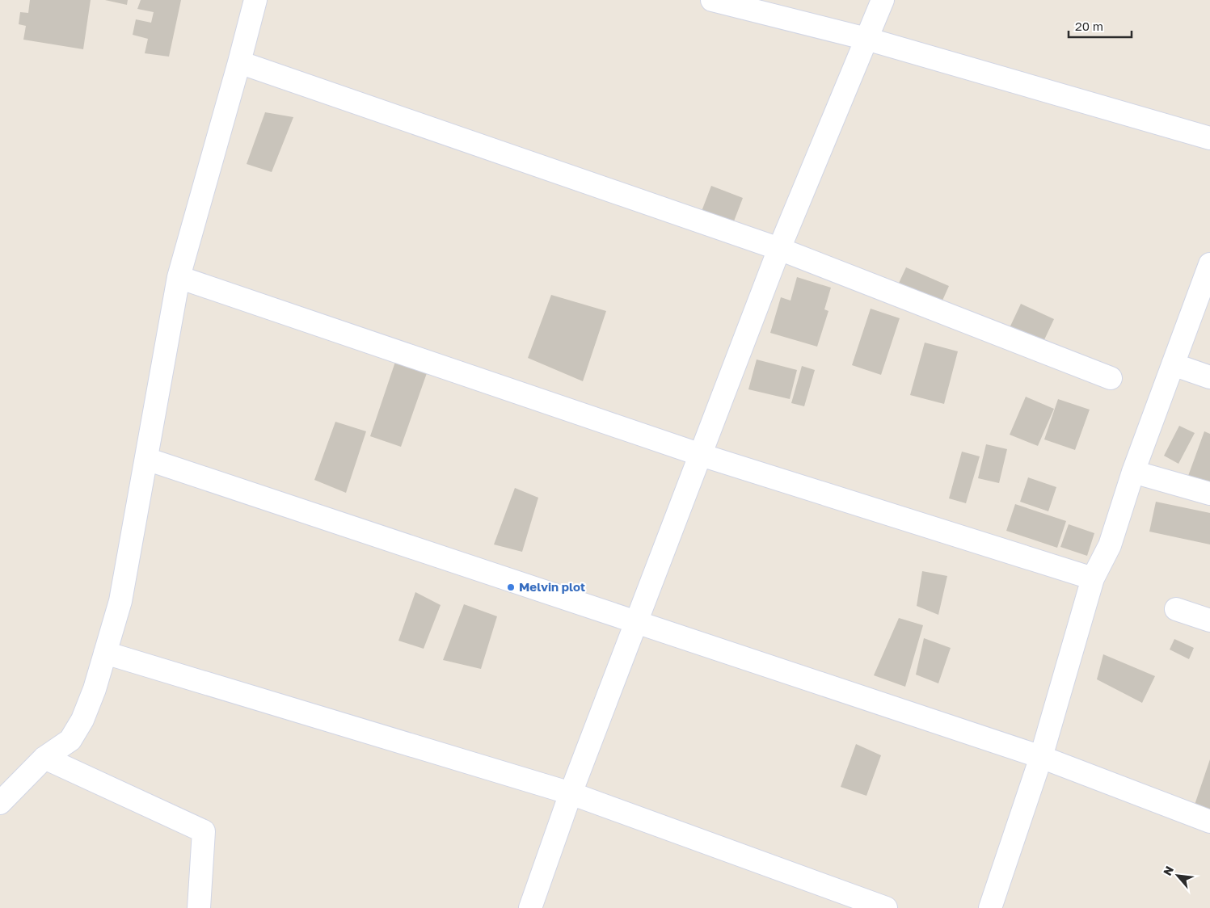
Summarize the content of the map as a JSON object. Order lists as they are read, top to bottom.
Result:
{
  "places": ["Melvin plot"],
  "scale_bar": "20 m",
  "north": "top left"
}
